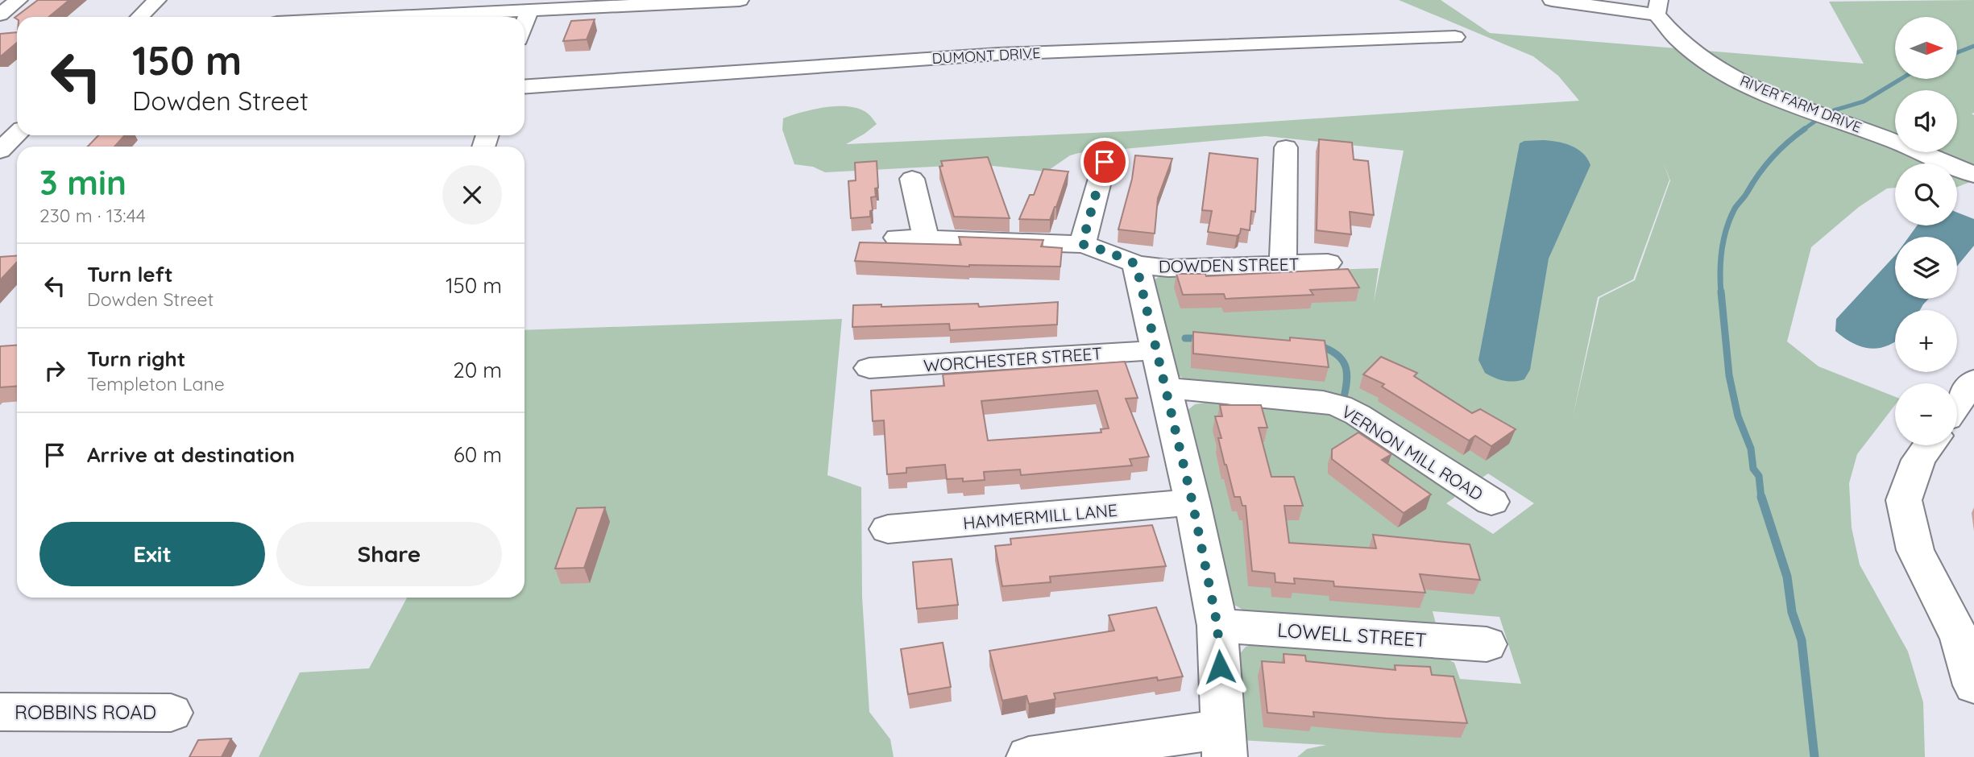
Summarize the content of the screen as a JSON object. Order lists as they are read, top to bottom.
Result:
{
  "streets": {
    "street": [
      "DUMONT DRIVE",
      "RIVER FARM DRIVE",
      "DOWDEN STREET",
      "WORCHESTER STREET",
      "VERNON MILL ROAD",
      "HAMMERMILL LANE",
      "LOWELL STREET",
      "ROBBINS ROAD"
    ]
  },
  "north": "right",
  "page": {
    "map_buttons": ["+", "−"],
    "turn": ["150 m", "Dowden Street"],
    "heading": ["3 min", "230 m · 13:44"],
    "list": [
      {
        "name": "Turn left",
        "note": "Dowden Street",
        "value": "150 m"
      },
      {
        "name": "Turn right",
        "note": "Templeton Lane",
        "value": "20 m"
      },
      {
        "name": "Arrive at destination",
        "value": "60 m"
      }
    ],
    "buttons": ["Exit", "Share"]
  }
}
